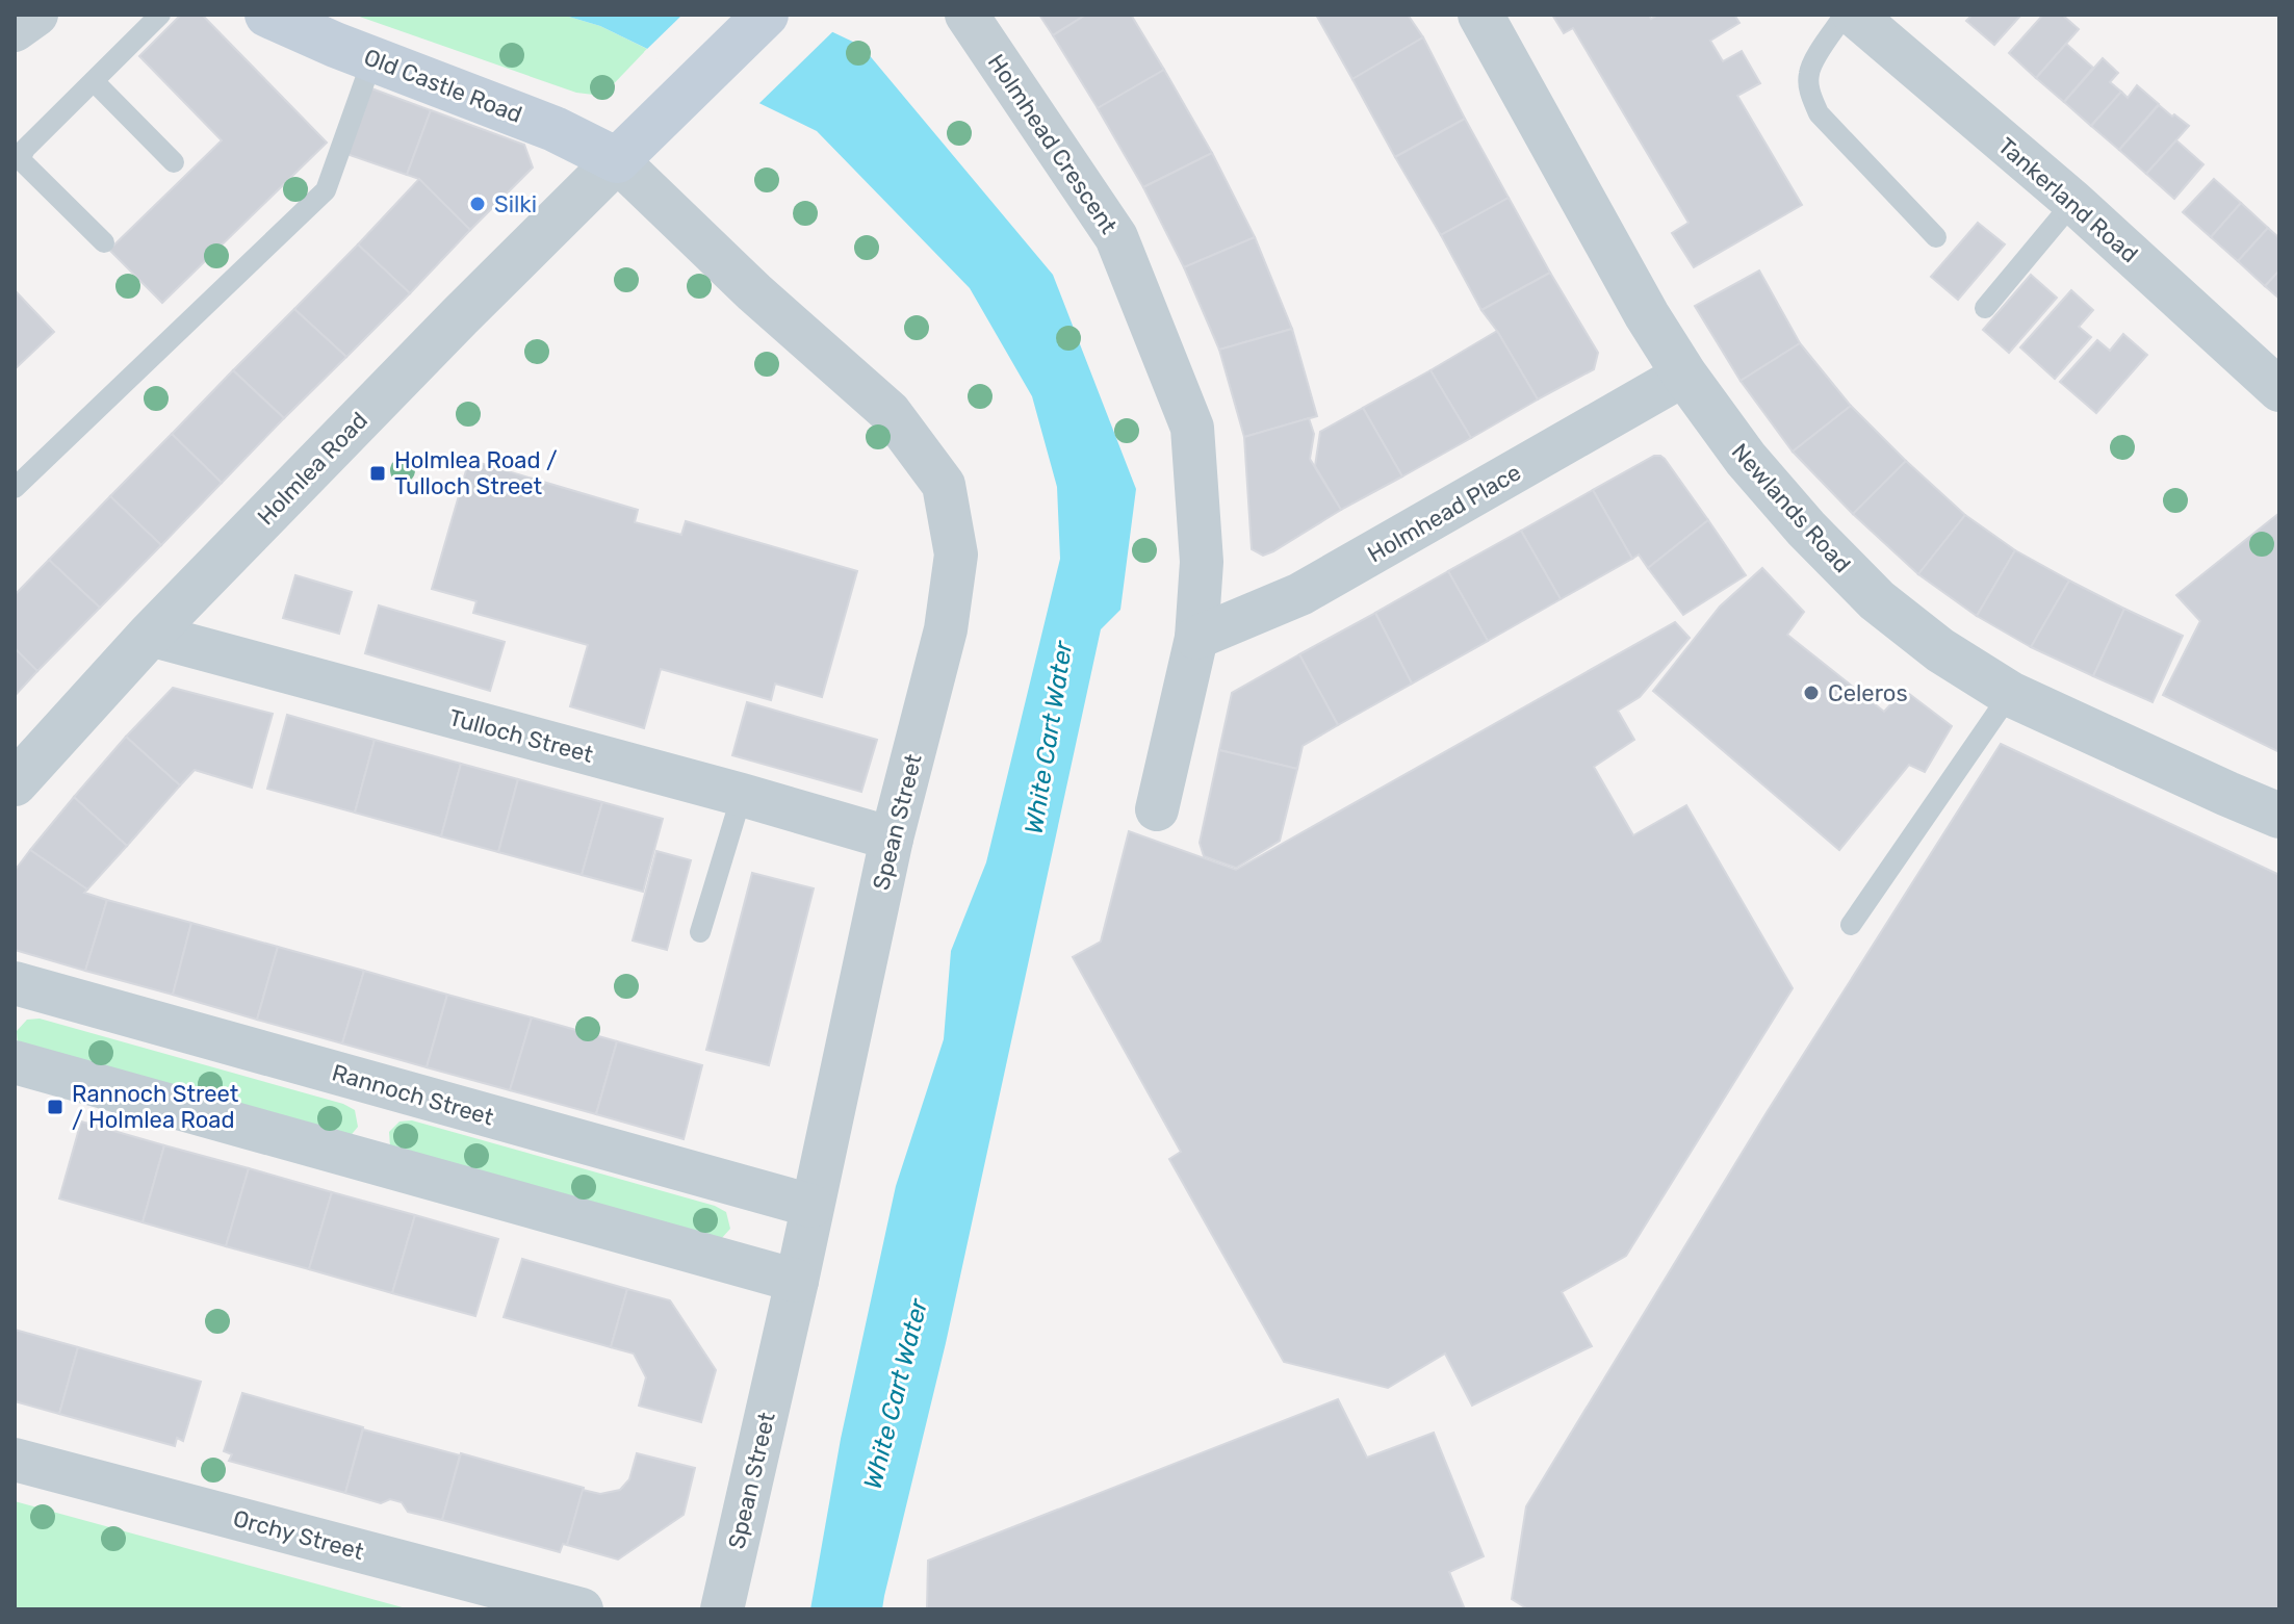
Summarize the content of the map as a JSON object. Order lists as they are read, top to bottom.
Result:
{
  "streets": {
    "main road": ["Old Castle Road"],
    "street": [
      "Holmhead Crescent",
      "Tankerland Road",
      "Holmlea Road",
      "Newlands Road",
      "Holmhead Place",
      "Tulloch Street",
      "Spean Street",
      "Rannoch Street",
      "Orchy Street"
    ]
  },
  "crossings": [
    ["Old Castle Road", "Holmlea Road"],
    ["Old Castle Road", "Spean Street"],
    ["Holmhead Crescent", "Holmhead Place"],
    ["Holmlea Road", "Tulloch Street"],
    ["Holmlea Road", "Spean Street"],
    ["Newlands Road", "Holmhead Place"],
    ["Tulloch Street", "Spean Street"],
    ["Spean Street", "Rannoch Street"]
  ],
  "water": ["White Cart Water"],
  "places": {
    "other": ["Silki", "Celeros"],
    "transit": ["Holmlea Road / Tulloch Street", "Rannoch Street / Holmlea Road"]
  }
}
